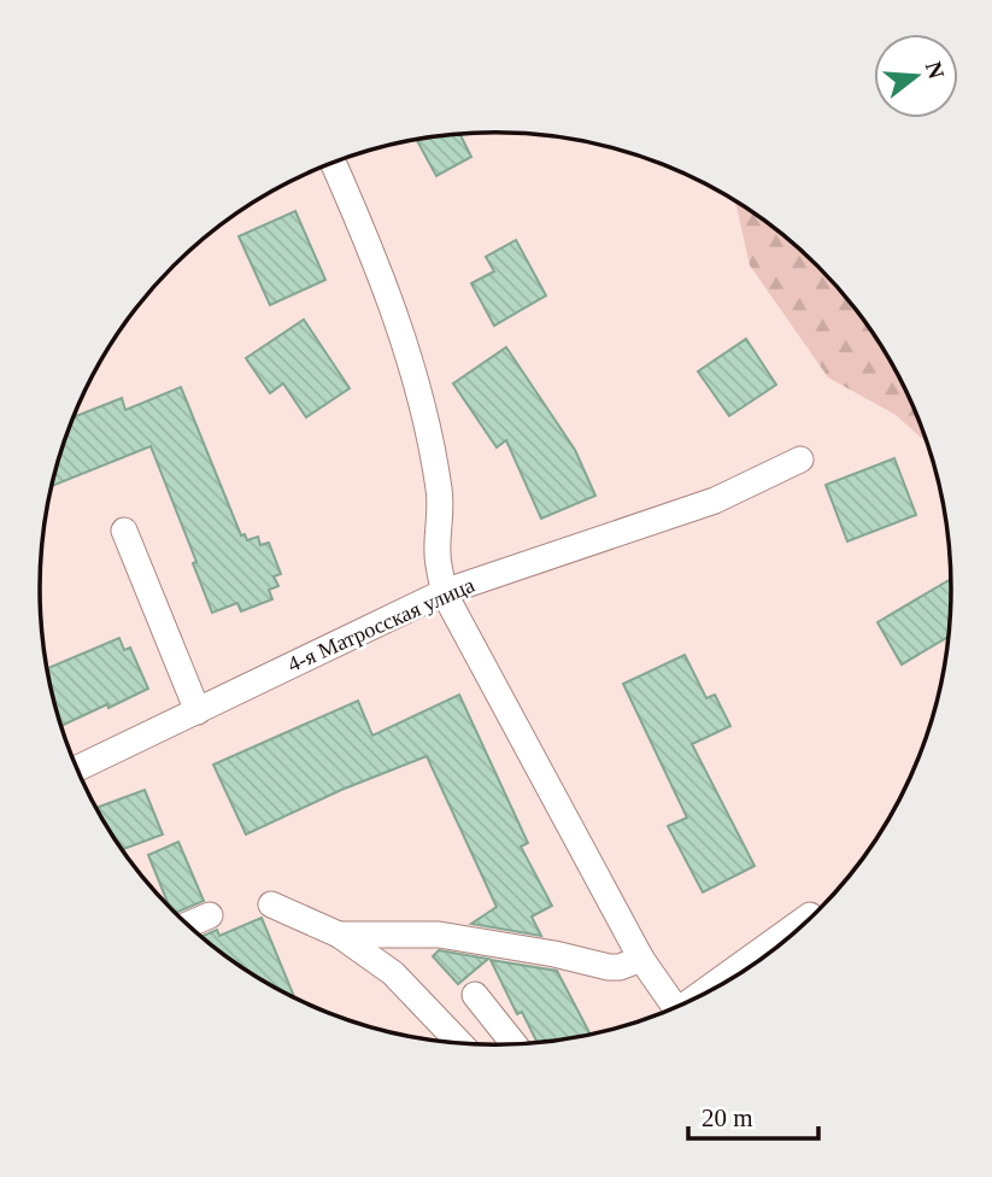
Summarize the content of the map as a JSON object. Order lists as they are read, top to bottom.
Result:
{
  "streets": {
    "lane": ["4-я Матросская улица"]
  },
  "scale_bar": "20 m",
  "north": "right"
}
